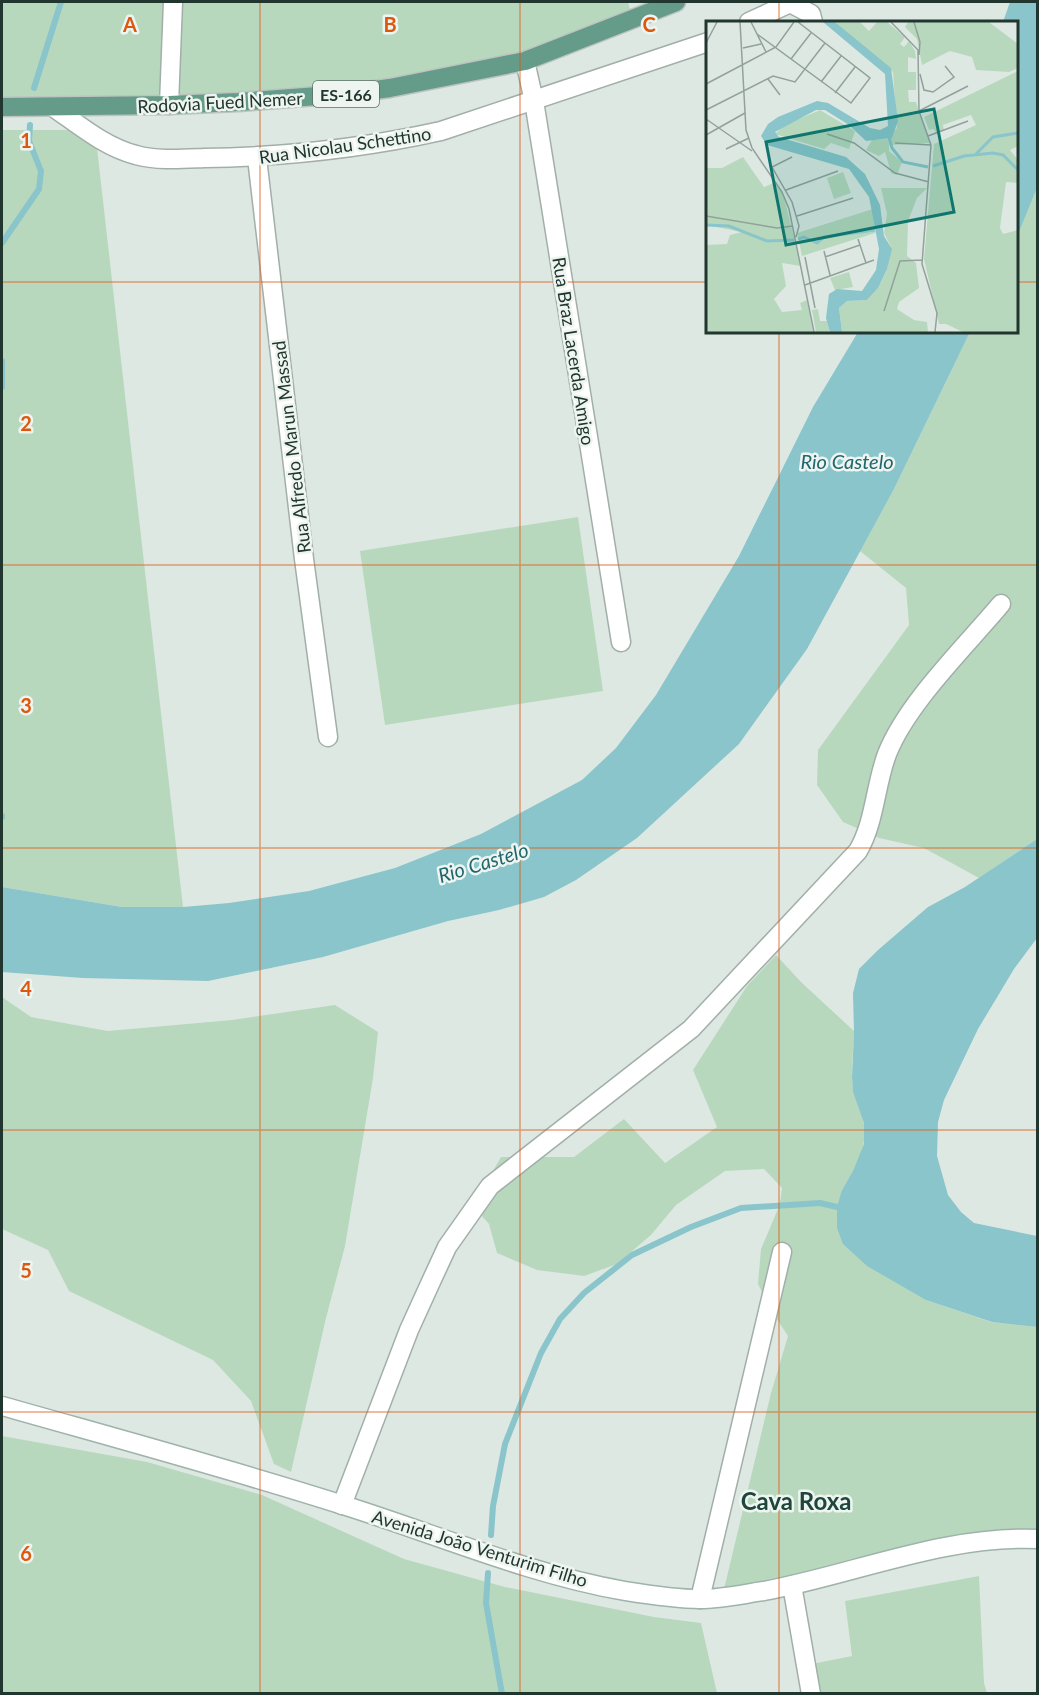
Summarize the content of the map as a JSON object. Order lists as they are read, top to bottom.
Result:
{
  "streets": {
    "main road": ["ES-166", "Rodovia Fued Nemer"],
    "street": [
      "Rua Nicolau Schettino",
      "Rua Braz Lacerda Amigo",
      "Rua Alfredo Marun Massad",
      "Avenida João Venturim Filho"
    ]
  },
  "crossings": [
    ["Rodovia Fued Nemer", "Rua Nicolau Schettino"],
    ["Rodovia Fued Nemer", "Rua Braz Lacerda Amigo"],
    ["Rua Nicolau Schettino", "Rua Braz Lacerda Amigo"],
    ["Rua Nicolau Schettino", "Rua Alfredo Marun Massad"]
  ],
  "districts": ["Cava Roxa"],
  "water": ["Rio Castelo"],
  "grid": {
    "columns": ["A", "B", "C"],
    "rows": [
      "1",
      "2",
      "3",
      "4",
      "5",
      "6"
    ]
  }
}
